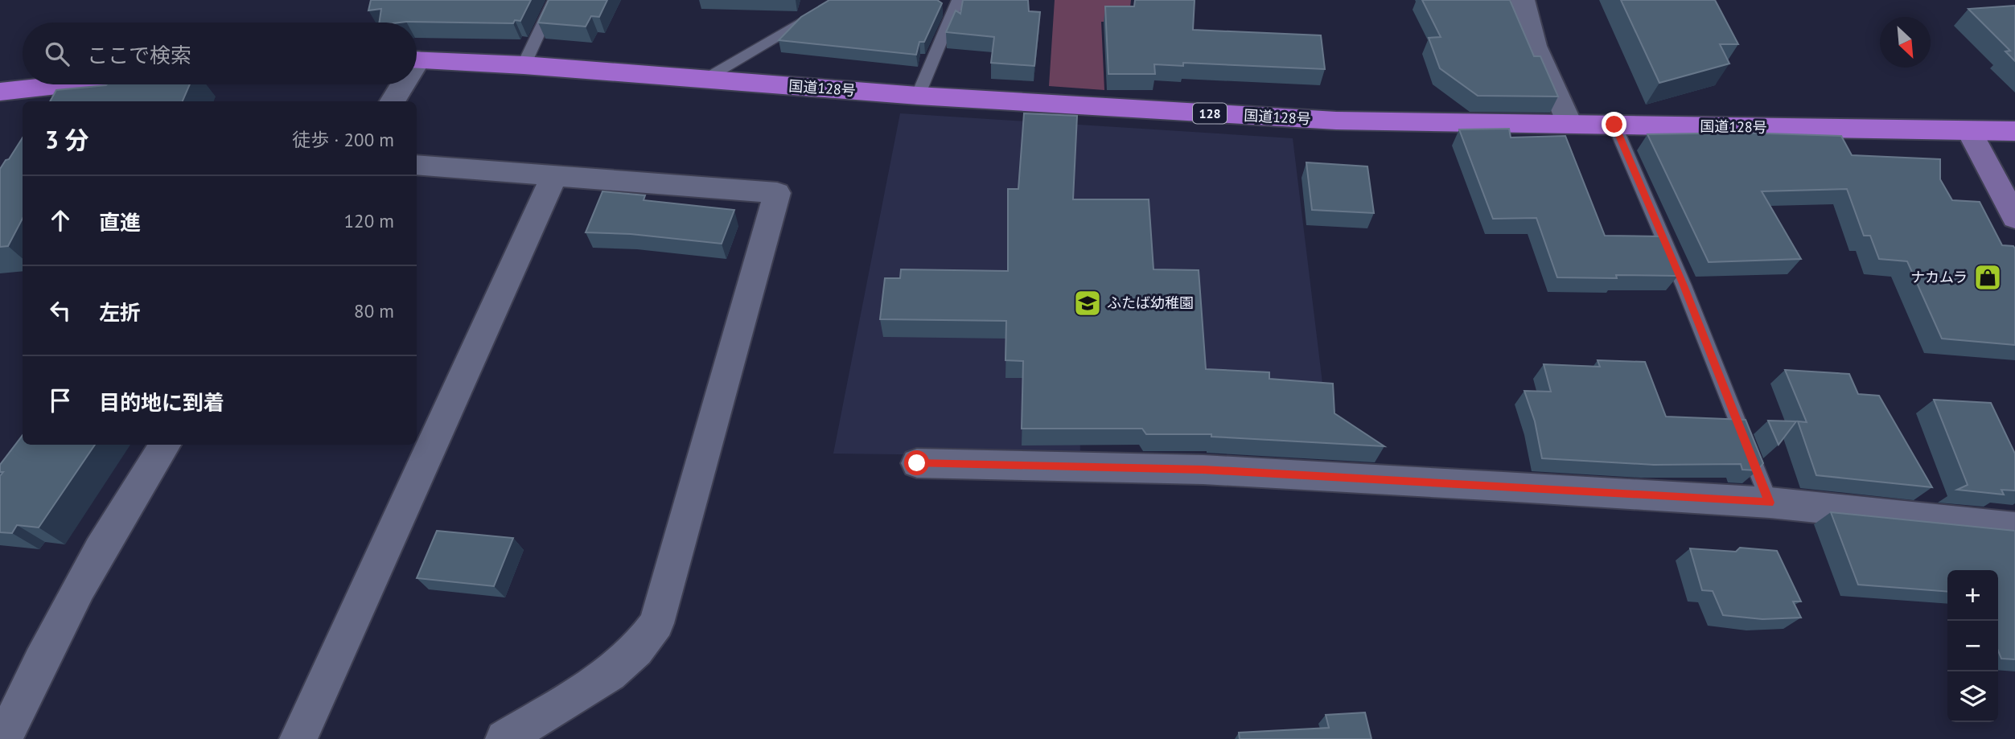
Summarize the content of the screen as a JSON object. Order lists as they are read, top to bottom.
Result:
{
  "streets": {
    "highway": ["国道128号", "128"]
  },
  "places": {
    "shop": ["ナカムラ"],
    "school or university": ["ふたば幼稚園"]
  },
  "north": "bottom right",
  "page": {
    "search": "ここで検索",
    "heading": ["3 分", "徒歩 · 200 m"],
    "list": [
      ["直進", "120 m"],
      ["左折", "80 m"],
      "目的地に到着"
    ],
    "map_buttons": ["+", "−"]
  }
}
